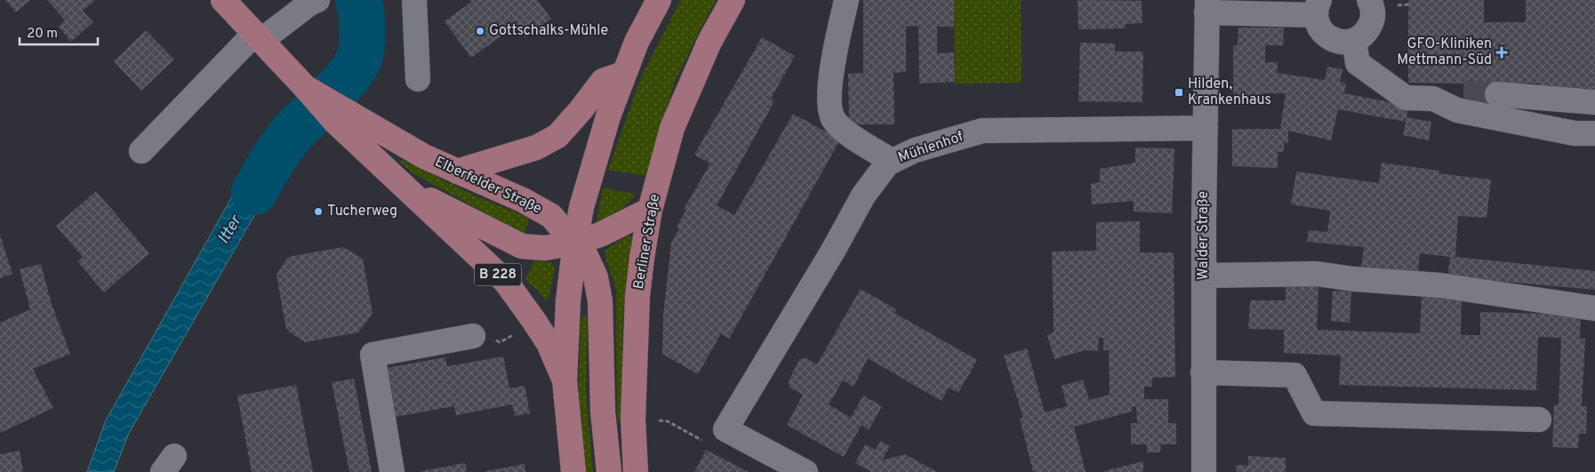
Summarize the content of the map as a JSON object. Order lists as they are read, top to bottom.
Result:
{
  "streets": {
    "main road": ["Elberfelder Straße", "Berliner Straße", "B 228"],
    "street": ["Mühlenhof", "Walder Straße"]
  },
  "crossings": [
    ["Mühlenhof", "Walder Straße"],
    ["Elberfelder Straße", "B 228"]
  ],
  "water": ["Itter"],
  "places": {
    "other": ["Gottschalks-Mühle", "Tucherweg"],
    "health": ["GFO-Kliniken Mettmann-Süd"],
    "transit": ["Hilden, Krankenhaus"]
  },
  "scale_bar": "20 m"
}
